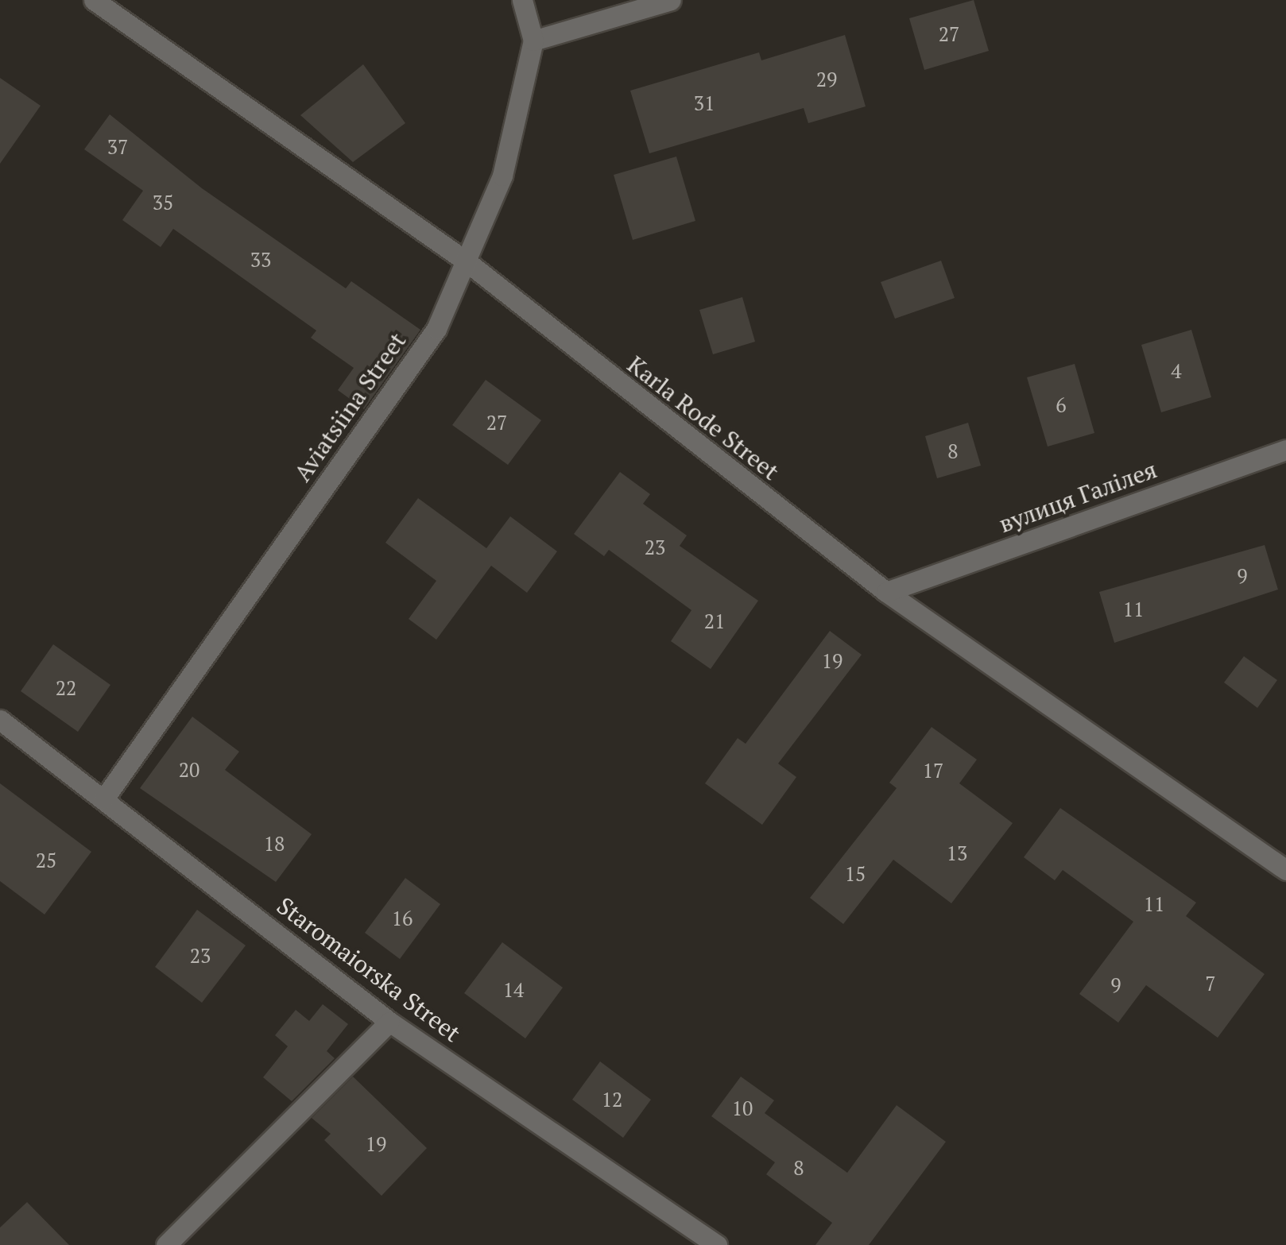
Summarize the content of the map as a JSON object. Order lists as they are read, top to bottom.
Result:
{
  "streets": {
    "street": [
      "Aviatsiina Street",
      "Karla Rode Street",
      "вулиця Галілея",
      "Staromaiorska Street"
    ]
  },
  "crossings": [
    ["Aviatsiina Street", "Karla Rode Street"],
    ["Aviatsiina Street", "Staromaiorska Street"],
    ["Karla Rode Street", "вулиця Галілея"]
  ],
  "house_numbers": [
    "27",
    "29",
    "31",
    "37",
    "35",
    "33",
    "4",
    "6",
    "27",
    "8",
    "23",
    "9",
    "11",
    "21",
    "19",
    "22",
    "20",
    "17",
    "18",
    "13",
    "25",
    "15",
    "11",
    "16",
    "23",
    "7",
    "9",
    "14",
    "12",
    "10",
    "19",
    "8"
  ]
}
